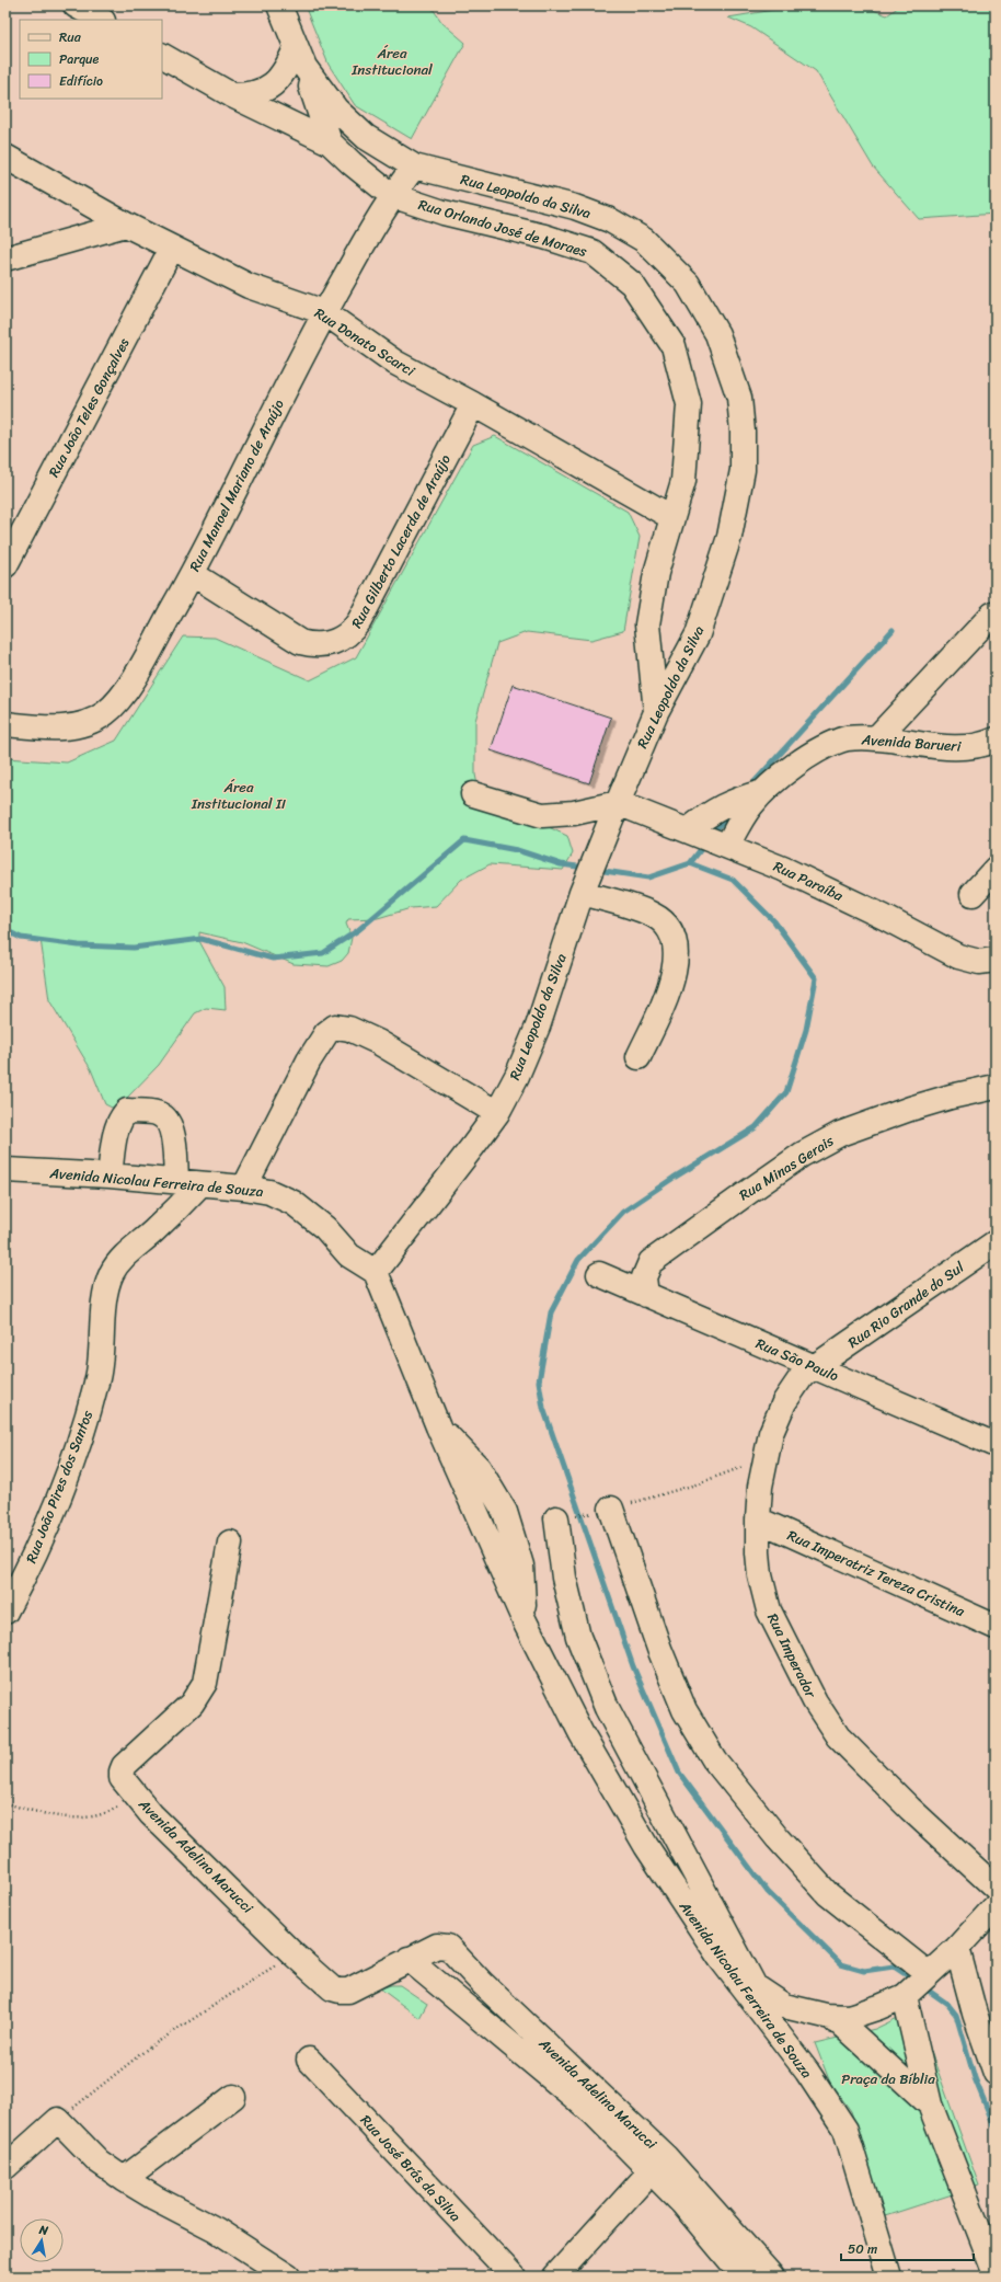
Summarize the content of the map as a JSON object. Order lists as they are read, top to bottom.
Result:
{
  "streets": {
    "street": [
      "Rua Leopoldo da Silva",
      "Rua Orlando José de Moraes",
      "Rua Donato Scarci",
      "Rua João Teles Gonçalves",
      "Rua Manoel Mariano de Araújo",
      "Rua Gilberto Lacerda de Araújo",
      "Avenida Barueri",
      "Rua Paraíba",
      "Rua Minas Gerais",
      "Avenida Nicolau Ferreira de Souza",
      "Rua Rio Grande do Sul",
      "Rua São Paulo",
      "Rua João Pires dos Santos",
      "Rua Imperatriz Tereza Cristina",
      "Rua Imperador",
      "Avenida Adelino Marucci",
      "Rua José Brás da Silva"
    ]
  },
  "crossings": [
    ["Rua Leopoldo da Silva", "Rua Orlando José de Moraes"],
    ["Rua Leopoldo da Silva", "Rua Manoel Mariano de Araújo"],
    ["Rua Leopoldo da Silva", "Rua Paraíba"],
    ["Rua Leopoldo da Silva", "Avenida Nicolau Ferreira de Souza"],
    ["Rua Orlando José de Moraes", "Rua Donato Scarci"],
    ["Rua Orlando José de Moraes", "Rua Manoel Mariano de Araújo"],
    ["Rua Donato Scarci", "Rua João Teles Gonçalves"],
    ["Rua Donato Scarci", "Rua Manoel Mariano de Araújo"],
    ["Rua Donato Scarci", "Rua Gilberto Lacerda de Araújo"],
    ["Rua Manoel Mariano de Araújo", "Rua Gilberto Lacerda de Araújo"],
    ["Avenida Barueri", "Rua Paraíba"],
    ["Rua Minas Gerais", "Rua São Paulo"],
    ["Avenida Nicolau Ferreira de Souza", "Rua João Pires dos Santos"],
    ["Rua Rio Grande do Sul", "Rua São Paulo"],
    ["Rua Rio Grande do Sul", "Rua Imperador"],
    ["Rua São Paulo", "Rua Imperador"],
    ["Rua Imperatriz Tereza Cristina", "Rua Imperador"]
  ],
  "parks": ["Área Institucional", "Área Institucional II", "Praça da Bíblia"],
  "legend": ["Rua", "Parque", "Edifício"],
  "scale_bar": "50 m",
  "north": "top"
}
